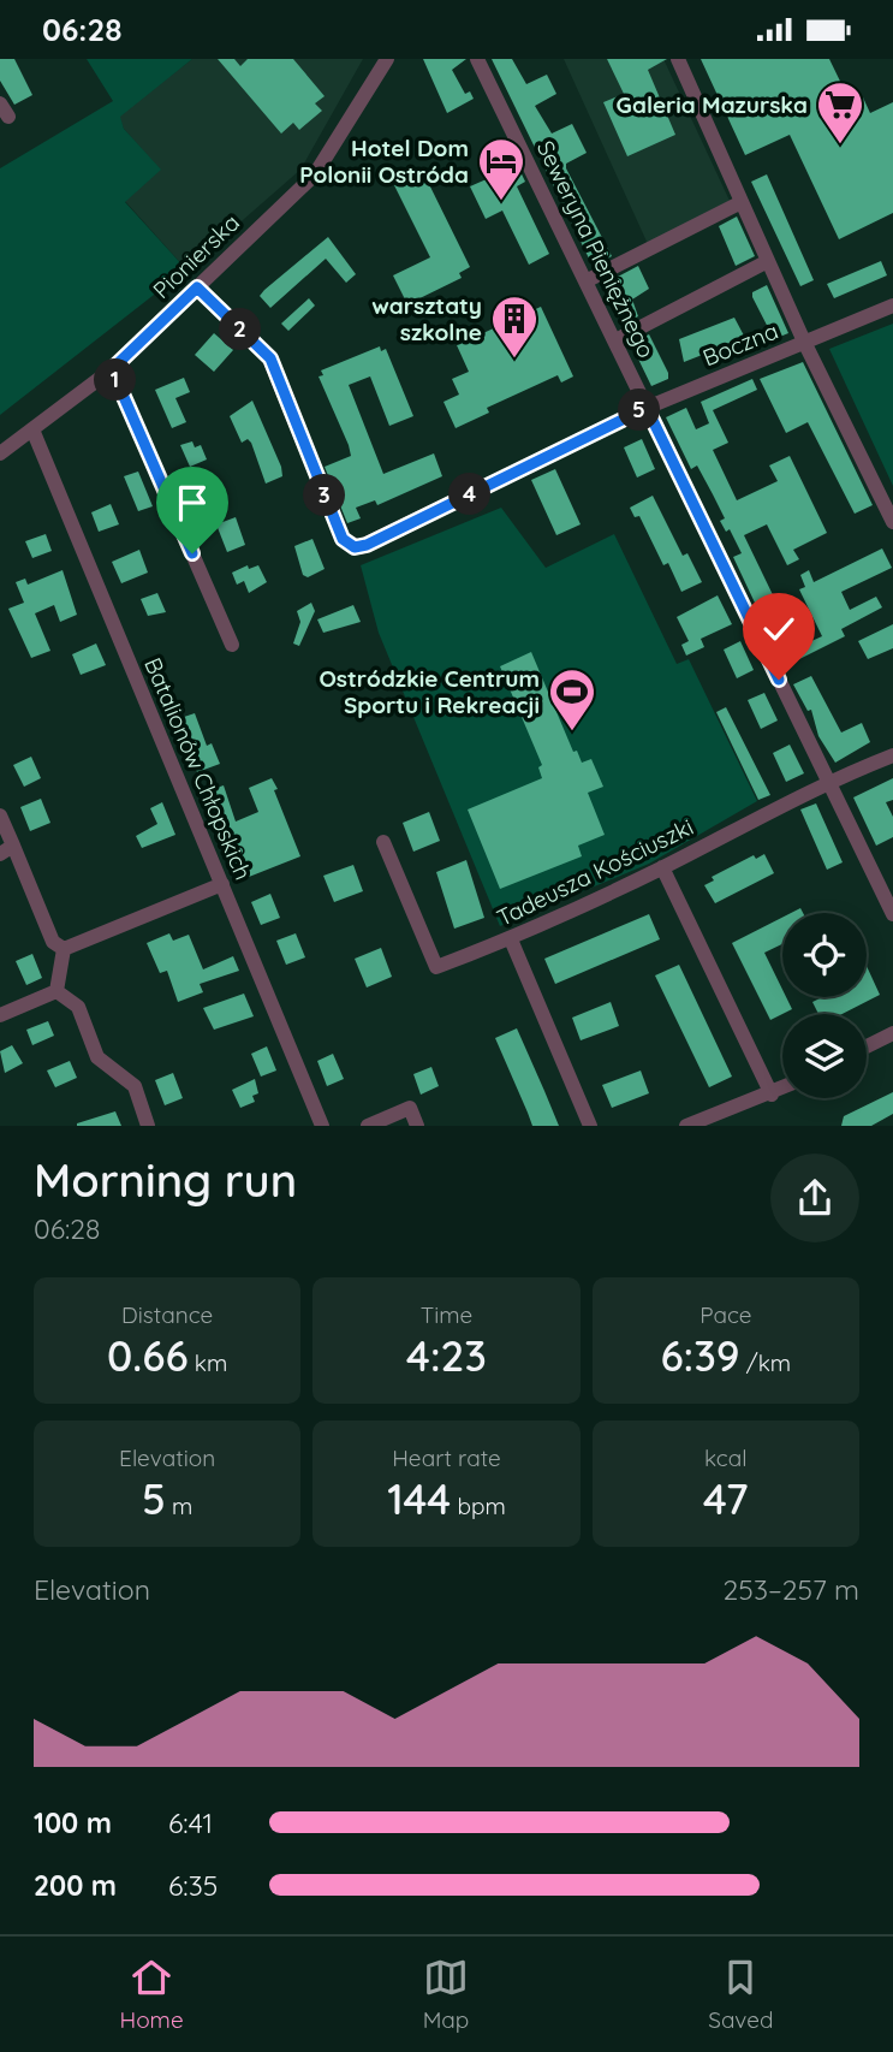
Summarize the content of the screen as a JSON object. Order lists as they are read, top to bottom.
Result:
{
  "streets": {
    "street": [
      "Seweryna Pieniężnego",
      "Pionierska",
      "Boczna",
      "Batalionów Chłopskich",
      "Tadeusza Kościuszki"
    ]
  },
  "crossings": [
    ["Seweryna Pieniężnego", "Boczna"],
    ["Seweryna Pieniężnego", "Tadeusza Kościuszki"],
    ["Pionierska", "Boczna"],
    ["Pionierska", "Batalionów Chłopskich"]
  ],
  "places": {
    "supermarket": ["Galeria Mazurska"],
    "hotel": ["Hotel Dom Polonii Ostróda"],
    "building": ["warsztaty szkolne"],
    "sports": ["Ostródzkie Centrum Sportu i Rekreacji"]
  },
  "page": {
    "status": "06:28",
    "pins": [
      "2",
      "1",
      "5",
      "4",
      "3"
    ],
    "heading": ["Morning run", "06:28"],
    "stats": [
      ["Distance", "0.66 km"],
      ["Time", "4:23"],
      ["Pace", "6:39 /km"],
      ["Elevation", "5 m"],
      ["Heart rate", "144 bpm"],
      ["kcal", "47"]
    ],
    "chart": ["Elevation", "253–257 m"],
    "list": [
      {
        "name": "100 m",
        "note": "6:41"
      },
      {
        "name": "200 m",
        "note": "6:35"
      }
    ],
    "tabs": ["Home", "Map", "Saved"]
  }
}
